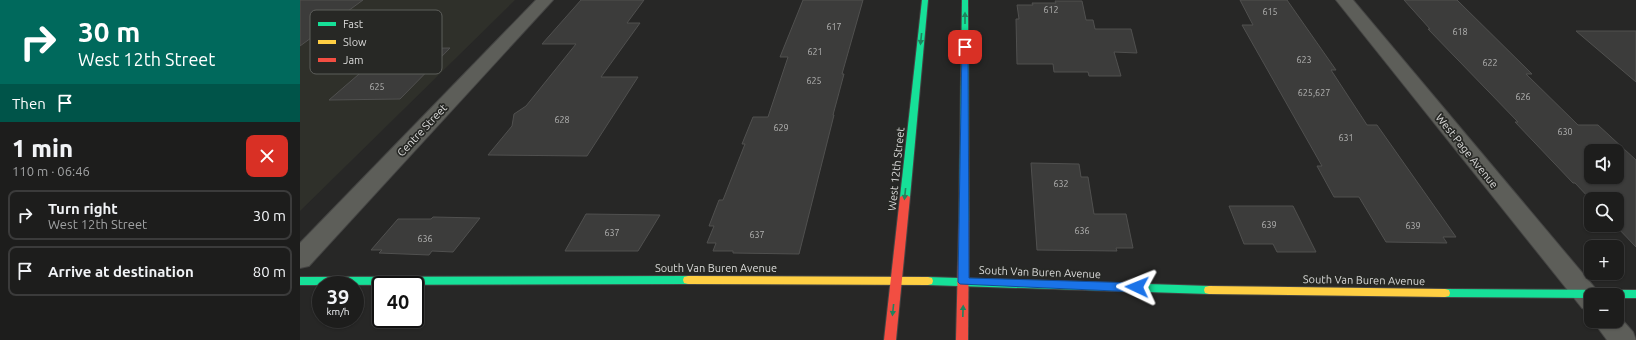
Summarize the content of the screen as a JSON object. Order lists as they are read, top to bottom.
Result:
{
  "streets": {
    "main road": ["West 12th Street", "South Van Buren Avenue"],
    "street": ["Centre Street", "West Page Avenue"]
  },
  "crossings": [
    ["West 12th Street", "South Van Buren Avenue"]
  ],
  "house_numbers": [
    "612",
    "615",
    "617",
    "618",
    "621",
    "623",
    "622",
    "625",
    "625",
    "625,627",
    "626",
    "628",
    "629",
    "630",
    "631",
    "632",
    "639",
    "639",
    "636",
    "637",
    "637",
    "636"
  ],
  "legend": ["Fast", "Slow", "Jam"],
  "page": {
    "turn": ["30 m", "West 12th Street"],
    "then": "Then",
    "heading": ["1 min", "110 m · 06:46"],
    "map_buttons": ["+", "−"],
    "list": [
      {
        "name": "Turn right",
        "note": "West 12th Street",
        "value": "30 m"
      },
      {
        "name": "Arrive at destination",
        "value": "80 m"
      }
    ],
    "speed": "39 km/h",
    "limit": "40"
  }
}
